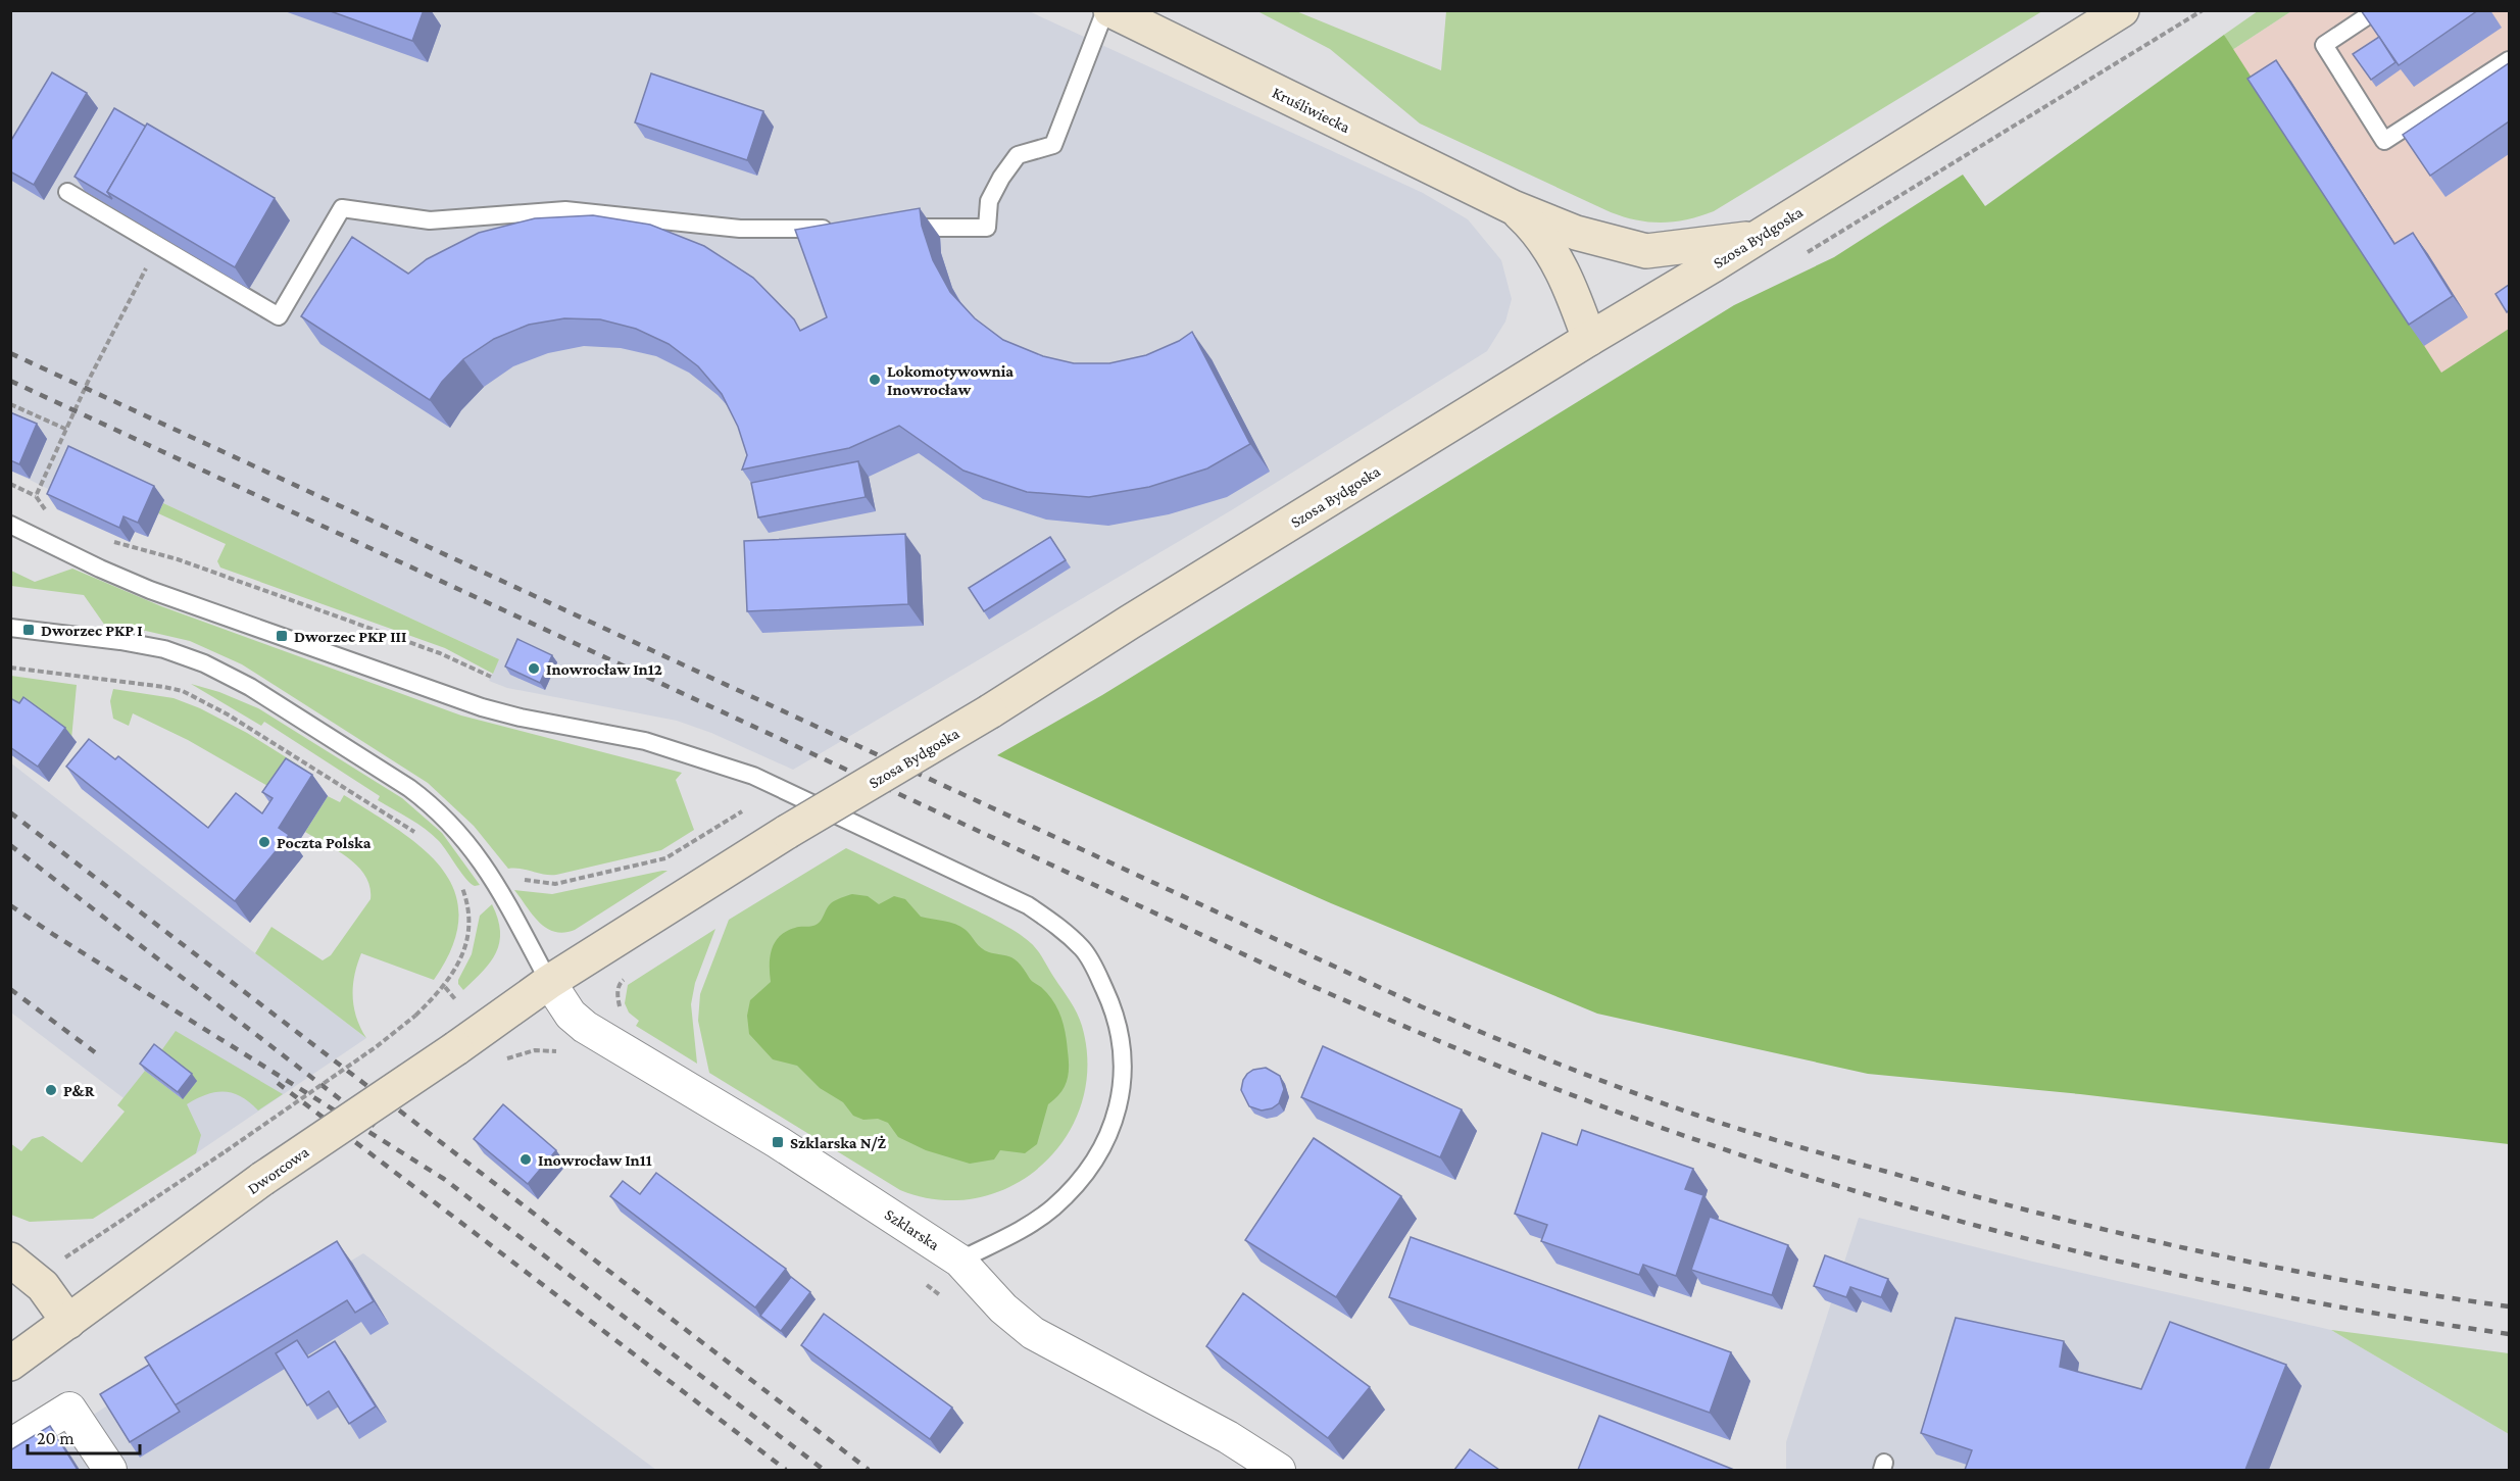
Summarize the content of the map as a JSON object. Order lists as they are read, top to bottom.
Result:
{
  "streets": {
    "main road": ["Kruśliwiecka", "Szosa Bydgoska", "Dworcowa"],
    "street": ["Szklarska"]
  },
  "crossings": [
    ["Kruśliwiecka", "Szosa Bydgoska"],
    ["Szosa Bydgoska", "Dworcowa"],
    ["Szosa Bydgoska", "Szklarska"],
    ["Dworcowa", "Szklarska"]
  ],
  "places": {
    "other": [
      "Lokomotywownia Inowrocław",
      "Inowrocław In12",
      "Poczta Polska",
      "P&R",
      "Inowrocław In11"
    ],
    "transit": ["Dworzec PKP I", "Dworzec PKP III", "Szklarska N/Ż"]
  },
  "scale_bar": "20 m"
}
